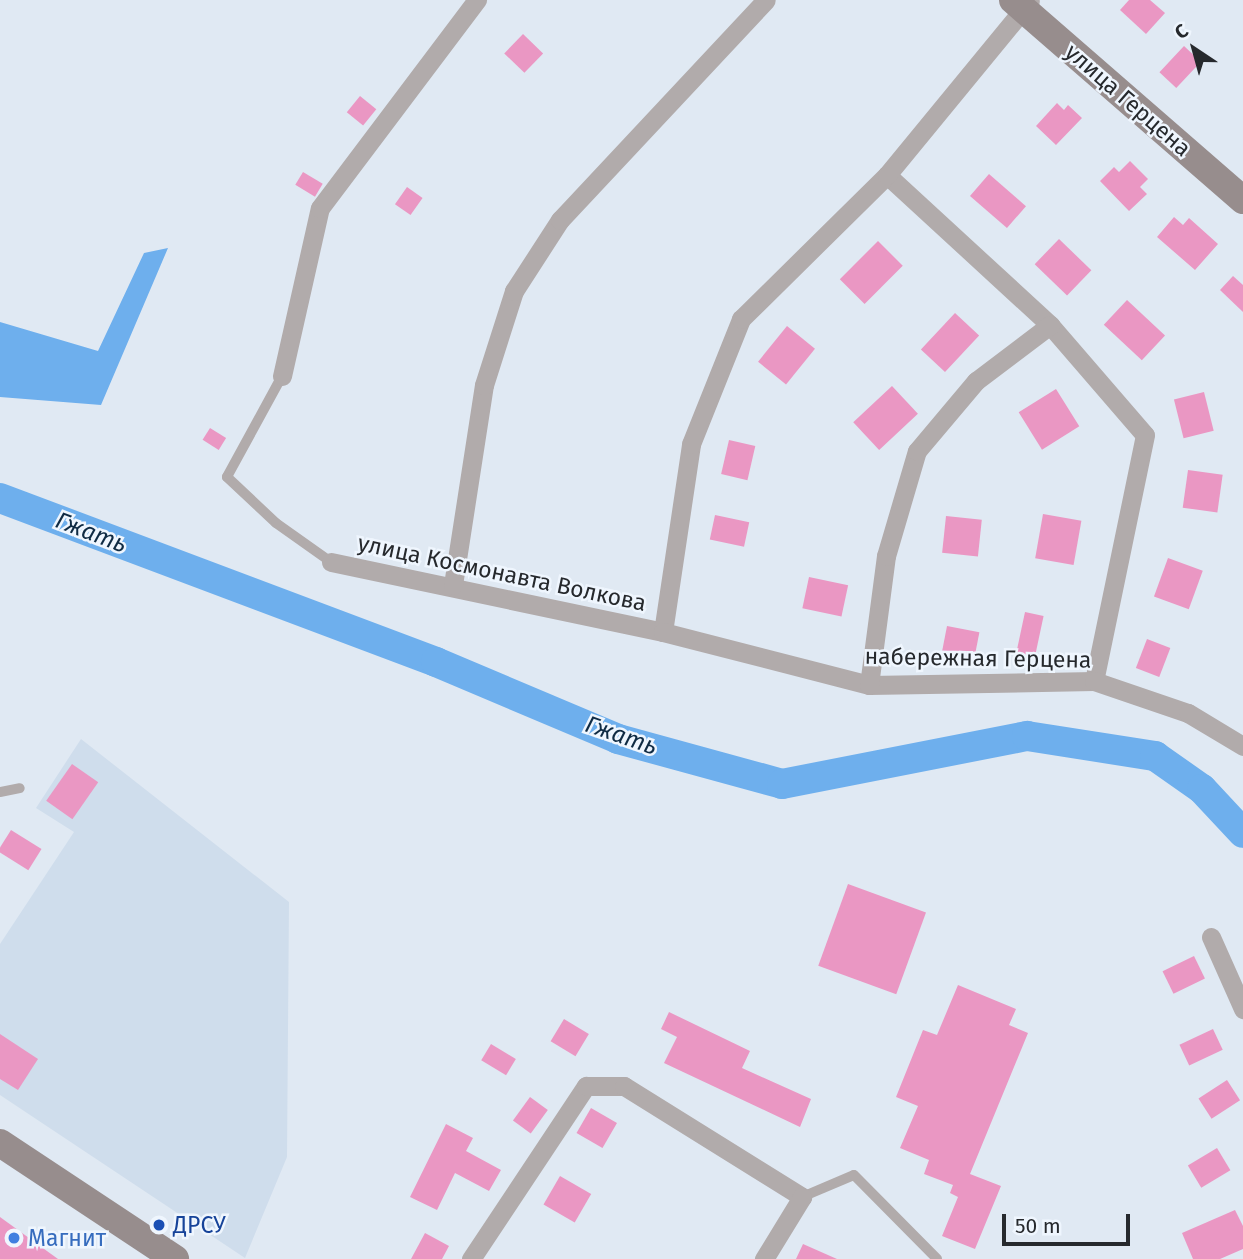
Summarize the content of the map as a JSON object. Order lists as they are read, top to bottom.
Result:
{
  "streets": {
    "street": ["улица Герцена", "улица Космонавта Волкова", "набережная Герцена"]
  },
  "crossings": [
    ["улица Герцена", "улица Космонавта Волкова"],
    ["улица Космонавта Волкова", "набережная Герцена"]
  ],
  "water": ["Гжать"],
  "places": ["ДРСУ", "Магнит"],
  "scale_bar": "50 m",
  "north": "top left"
}
